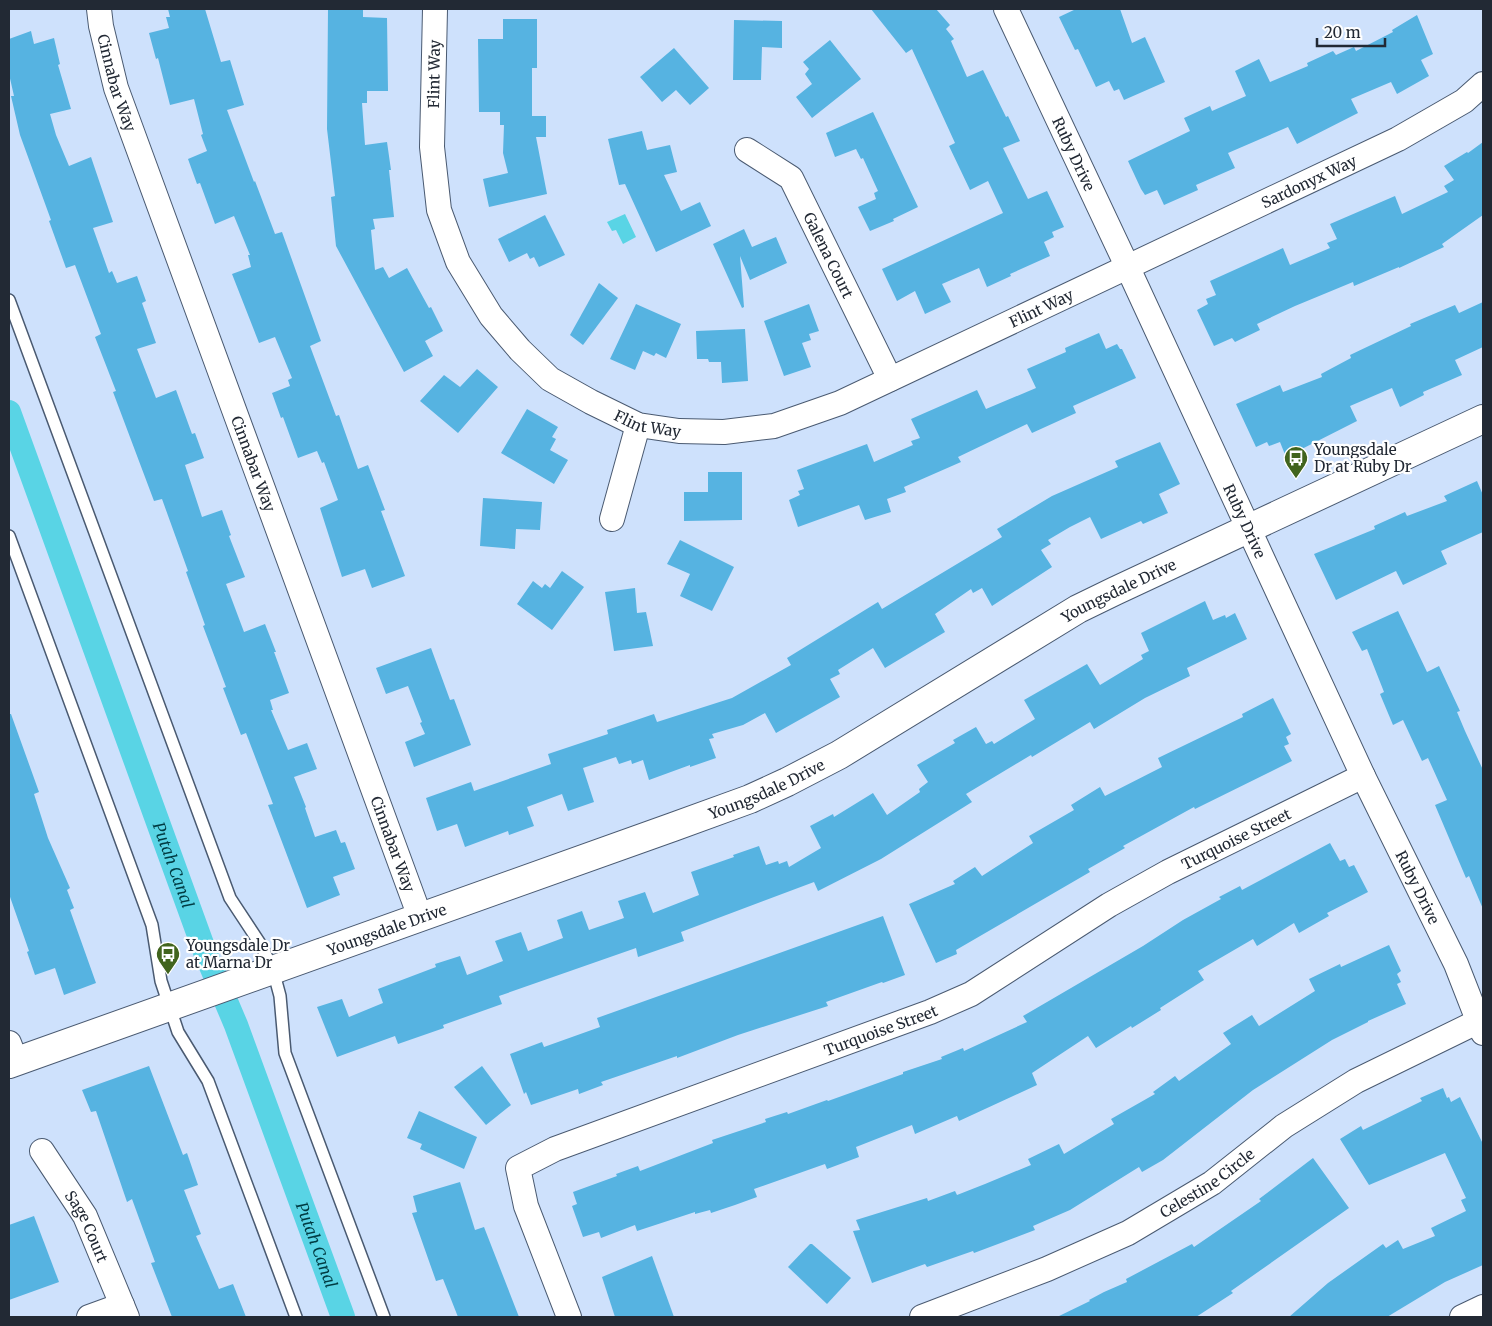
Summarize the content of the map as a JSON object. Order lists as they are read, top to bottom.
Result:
{
  "streets": {
    "street": [
      "Flint Way",
      "Cinnabar Way",
      "Ruby Drive",
      "Sardonyx Way",
      "Galena Court",
      "Youngsdale Drive",
      "Turquoise Street",
      "Celestine Circle",
      "Sage Court"
    ]
  },
  "crossings": [
    ["Flint Way", "Ruby Drive"],
    ["Flint Way", "Sardonyx Way"],
    ["Flint Way", "Galena Court"],
    ["Cinnabar Way", "Youngsdale Drive"],
    ["Ruby Drive", "Sardonyx Way"],
    ["Ruby Drive", "Youngsdale Drive"],
    ["Ruby Drive", "Turquoise Street"],
    ["Ruby Drive", "Celestine Circle"]
  ],
  "water": ["Putah Canal"],
  "places": {
    "bus stop": ["Youngsdale Dr at Ruby Dr", "Youngsdale Dr at Marna Dr"]
  },
  "scale_bar": "20 m"
}
